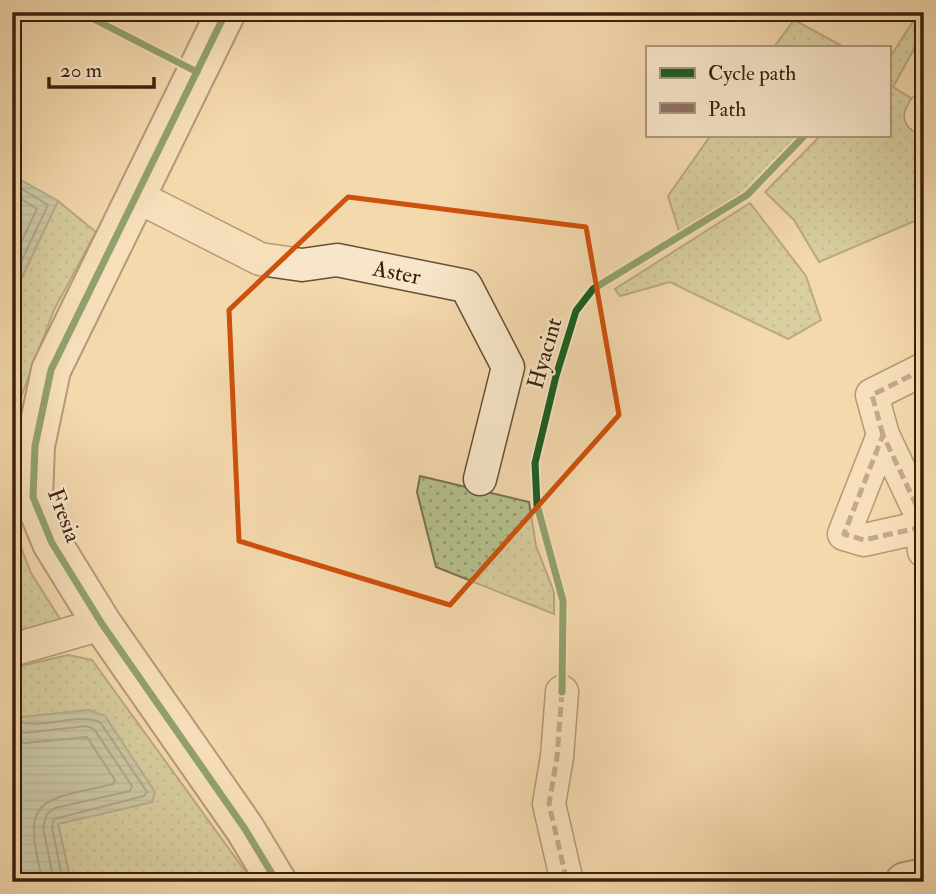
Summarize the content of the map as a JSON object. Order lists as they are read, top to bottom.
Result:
{
  "streets": {
    "street": ["Aster", "Fresia"],
    "cycle path": ["Hyacint"]
  },
  "crossings": [
    ["Aster", "Fresia"]
  ],
  "legend": ["Cycle path", "Path"],
  "scale_bar": "20 m"
}
